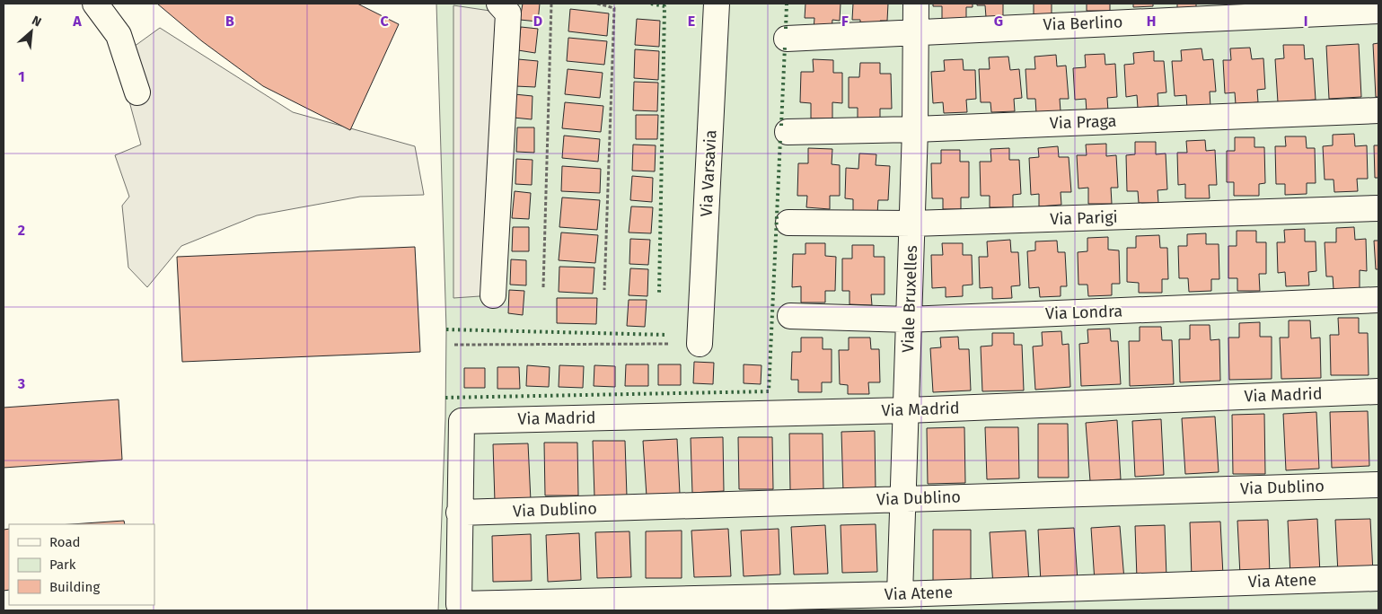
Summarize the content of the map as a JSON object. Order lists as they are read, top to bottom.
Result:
{
  "streets": {
    "lane": [
      "Via Berlino",
      "Via Praga",
      "Via Varsavia",
      "Via Parigi",
      "Viale Bruxelles",
      "Via Londra",
      "Via Madrid",
      "Via Dublino",
      "Via Atene"
    ]
  },
  "crossings": [
    ["Via Berlino", "Viale Bruxelles"],
    ["Via Praga", "Viale Bruxelles"],
    ["Via Parigi", "Viale Bruxelles"],
    ["Viale Bruxelles", "Via Londra"],
    ["Viale Bruxelles", "Via Madrid"],
    ["Viale Bruxelles", "Via Dublino"],
    ["Viale Bruxelles", "Via Atene"],
    ["Via Madrid", "Via Dublino"],
    ["Via Madrid", "Via Atene"],
    ["Via Dublino", "Via Atene"]
  ],
  "legend": ["Road", "Park", "Building"],
  "north": "top right",
  "grid": {
    "columns": [
      "A",
      "B",
      "C",
      "D",
      "E",
      "F",
      "G",
      "H",
      "I"
    ],
    "rows": ["1", "2", "3"]
  }
}
